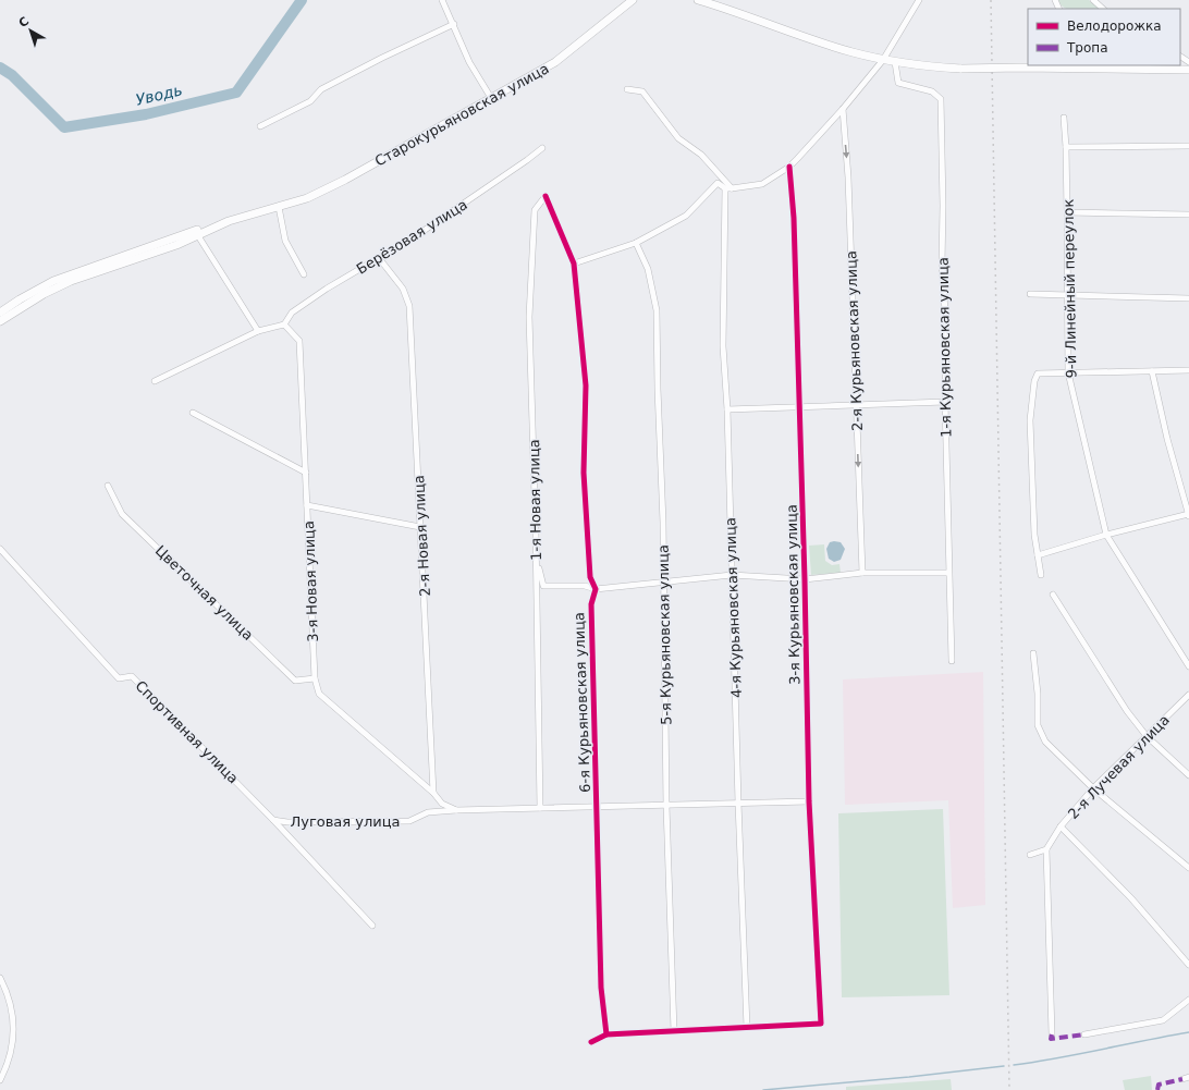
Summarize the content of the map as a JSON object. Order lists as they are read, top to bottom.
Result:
{
  "streets": {
    "main road": ["Старокурьяновская улица"],
    "street": [
      "Берёзовая улица",
      "9-й Линейный переулок",
      "2-я Курьяновская улица",
      "1-я Курьяновская улица",
      "1-я Новая улица",
      "2-я Новая улица",
      "3-я Новая улица",
      "Цветочная улица",
      "3-я Курьяновская улица",
      "4-я Курьяновская улица",
      "5-я Курьяновская улица",
      "6-я Курьяновская улица",
      "Спортивная улица",
      "2-я Лучевая улица",
      "Луговая улица"
    ]
  },
  "crossings": [
    ["Берёзовая улица", "2-я Новая улица"],
    ["Берёзовая улица", "3-я Новая улица"],
    ["1-я Новая улица", "6-я Курьяновская улица"],
    ["1-я Новая улица", "Луговая улица"],
    ["2-я Новая улица", "3-я Новая улица"],
    ["3-я Новая улица", "Цветочная улица"],
    ["3-я Курьяновская улица", "4-я Курьяновская улица"],
    ["3-я Курьяновская улица", "Луговая улица"],
    ["4-я Курьяновская улица", "Луговая улица"],
    ["5-я Курьяновская улица", "Луговая улица"],
    ["6-я Курьяновская улица", "Луговая улица"],
    ["Спортивная улица", "Луговая улица"]
  ],
  "one_way": ["2-я Курьяновская улица"],
  "water": ["Уводь"],
  "legend": ["Велодорожка", "Тропа"],
  "north": "top left"
}
